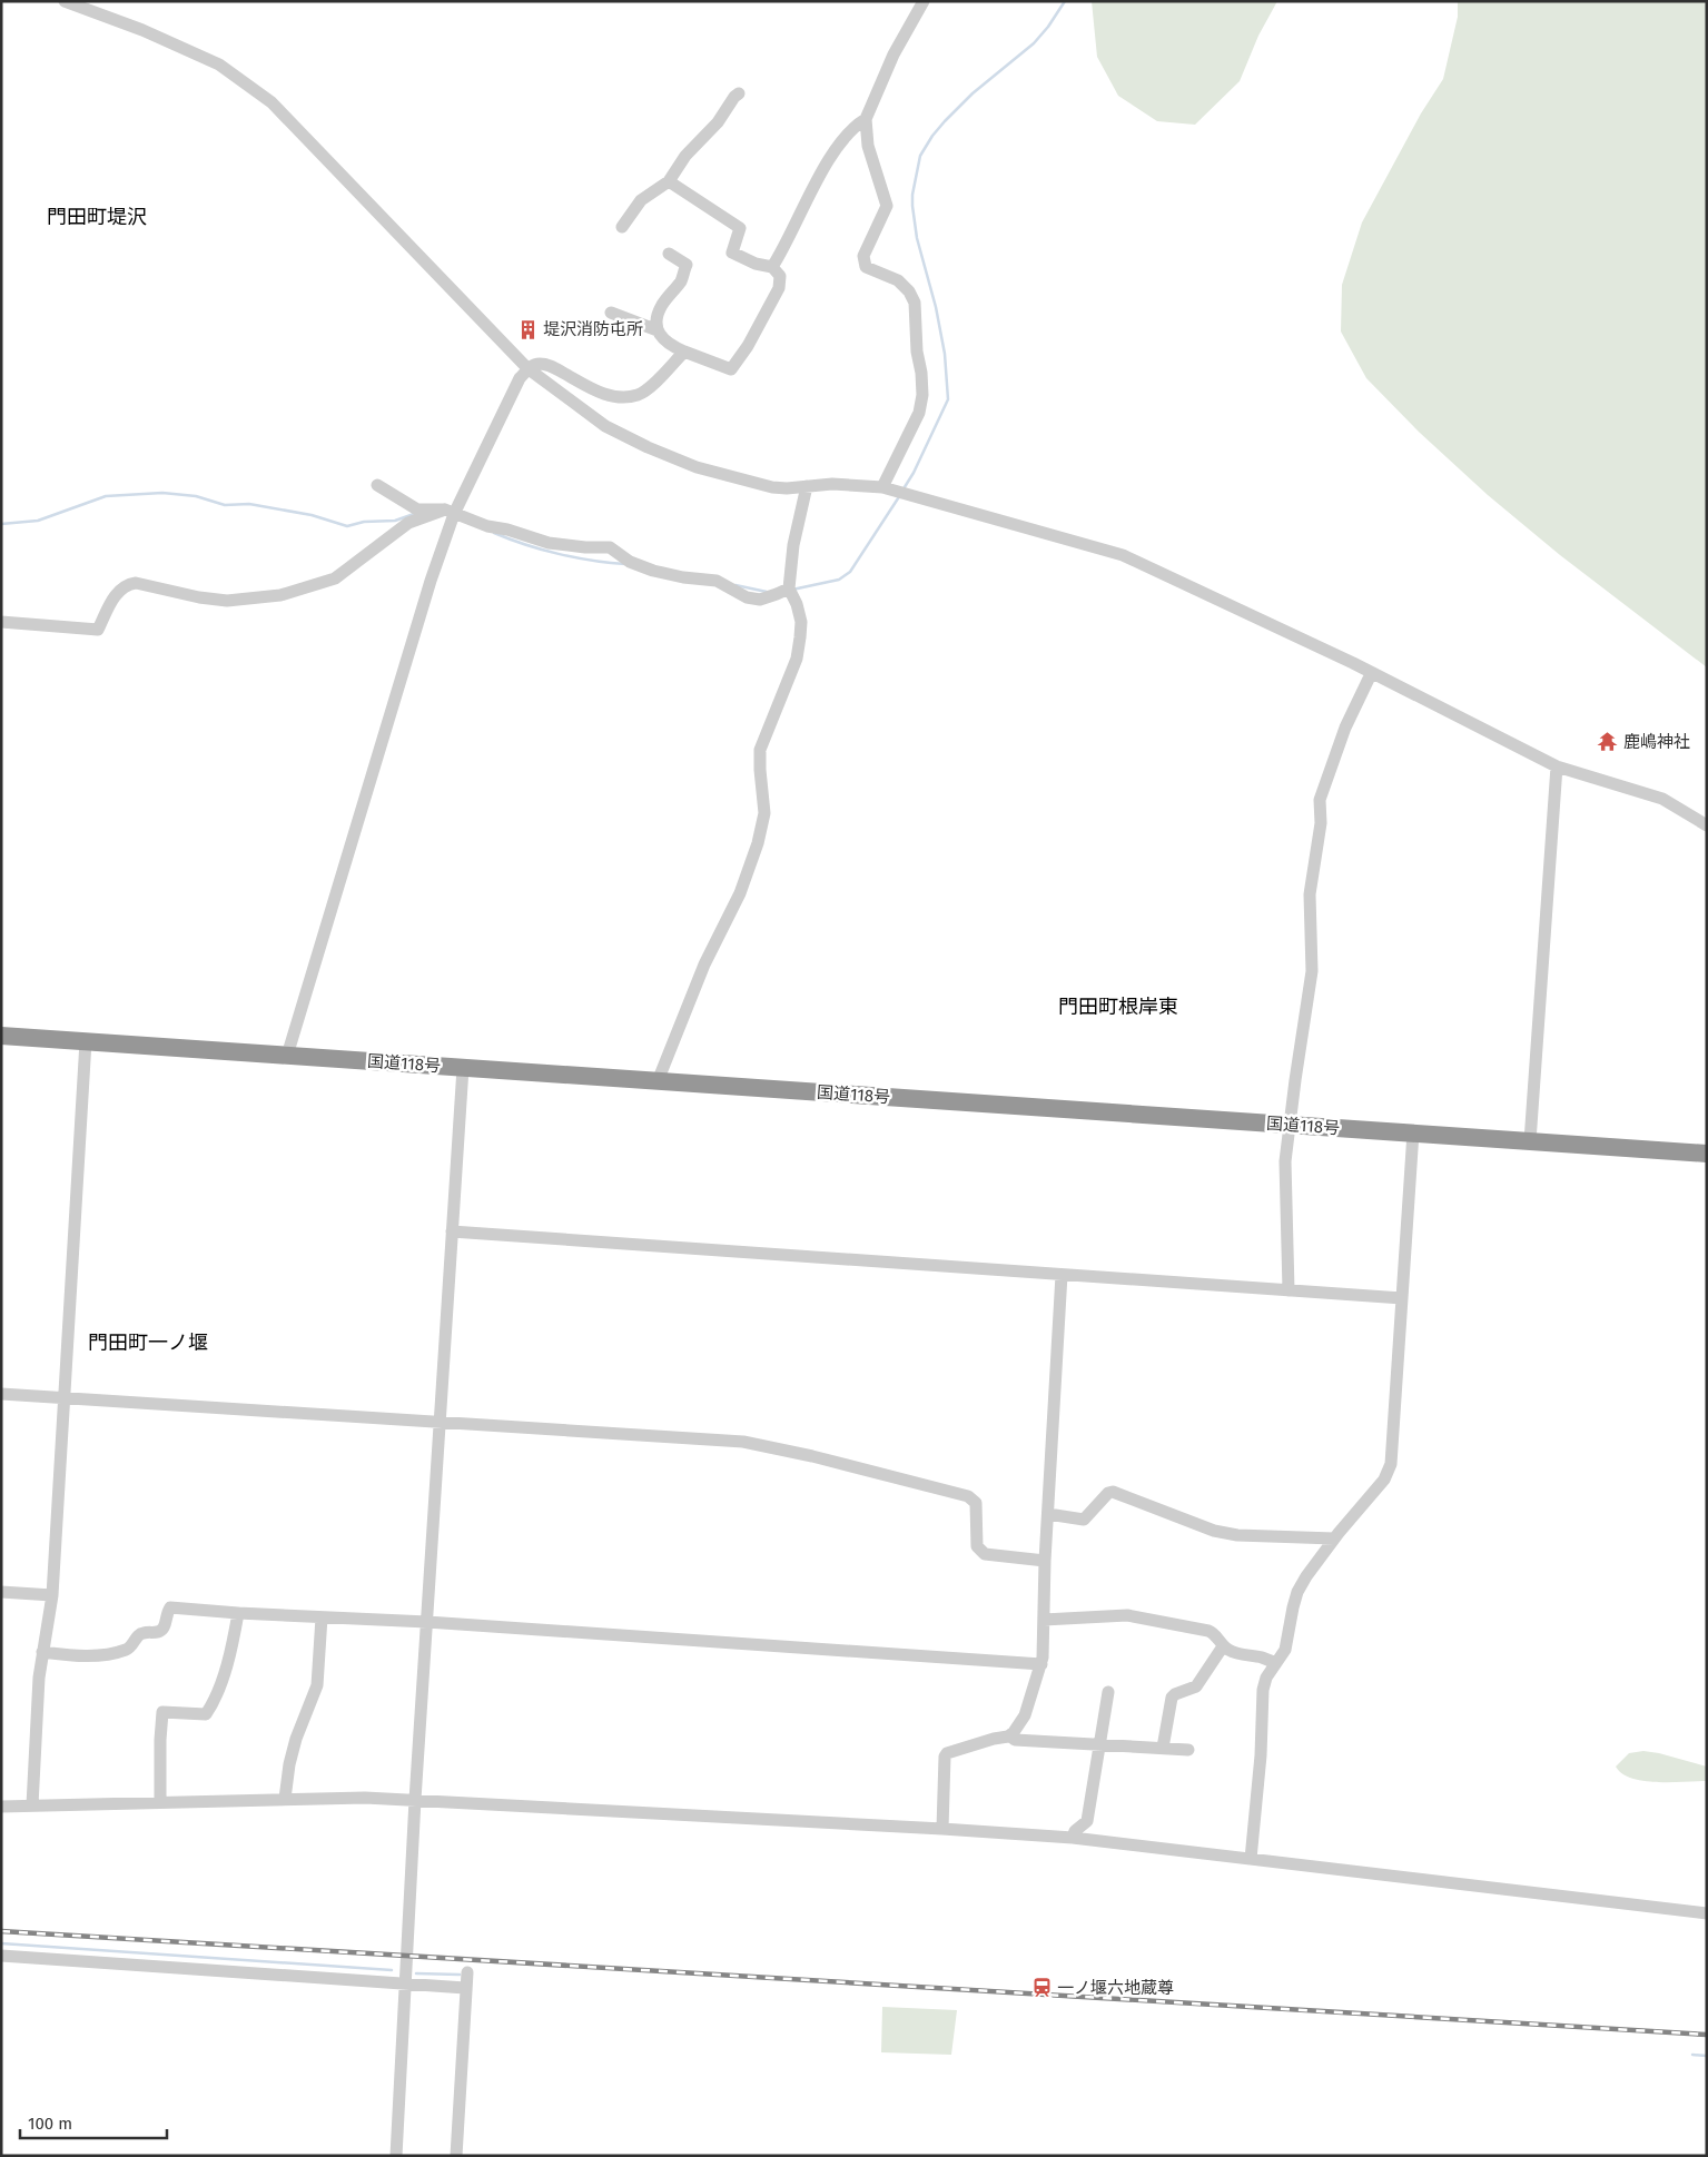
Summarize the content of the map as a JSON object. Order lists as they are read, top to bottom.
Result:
{
  "streets": {
    "highway": ["国道118号"]
  },
  "districts": ["門田町堤沢", "門田町根岸東", "門田町一ノ堰"],
  "places": {
    "building": ["堤沢消防屯所"],
    "temple": ["鹿嶋神社"],
    "station": ["一ノ堰六地蔵尊"]
  },
  "scale_bar": "100 m"
}
